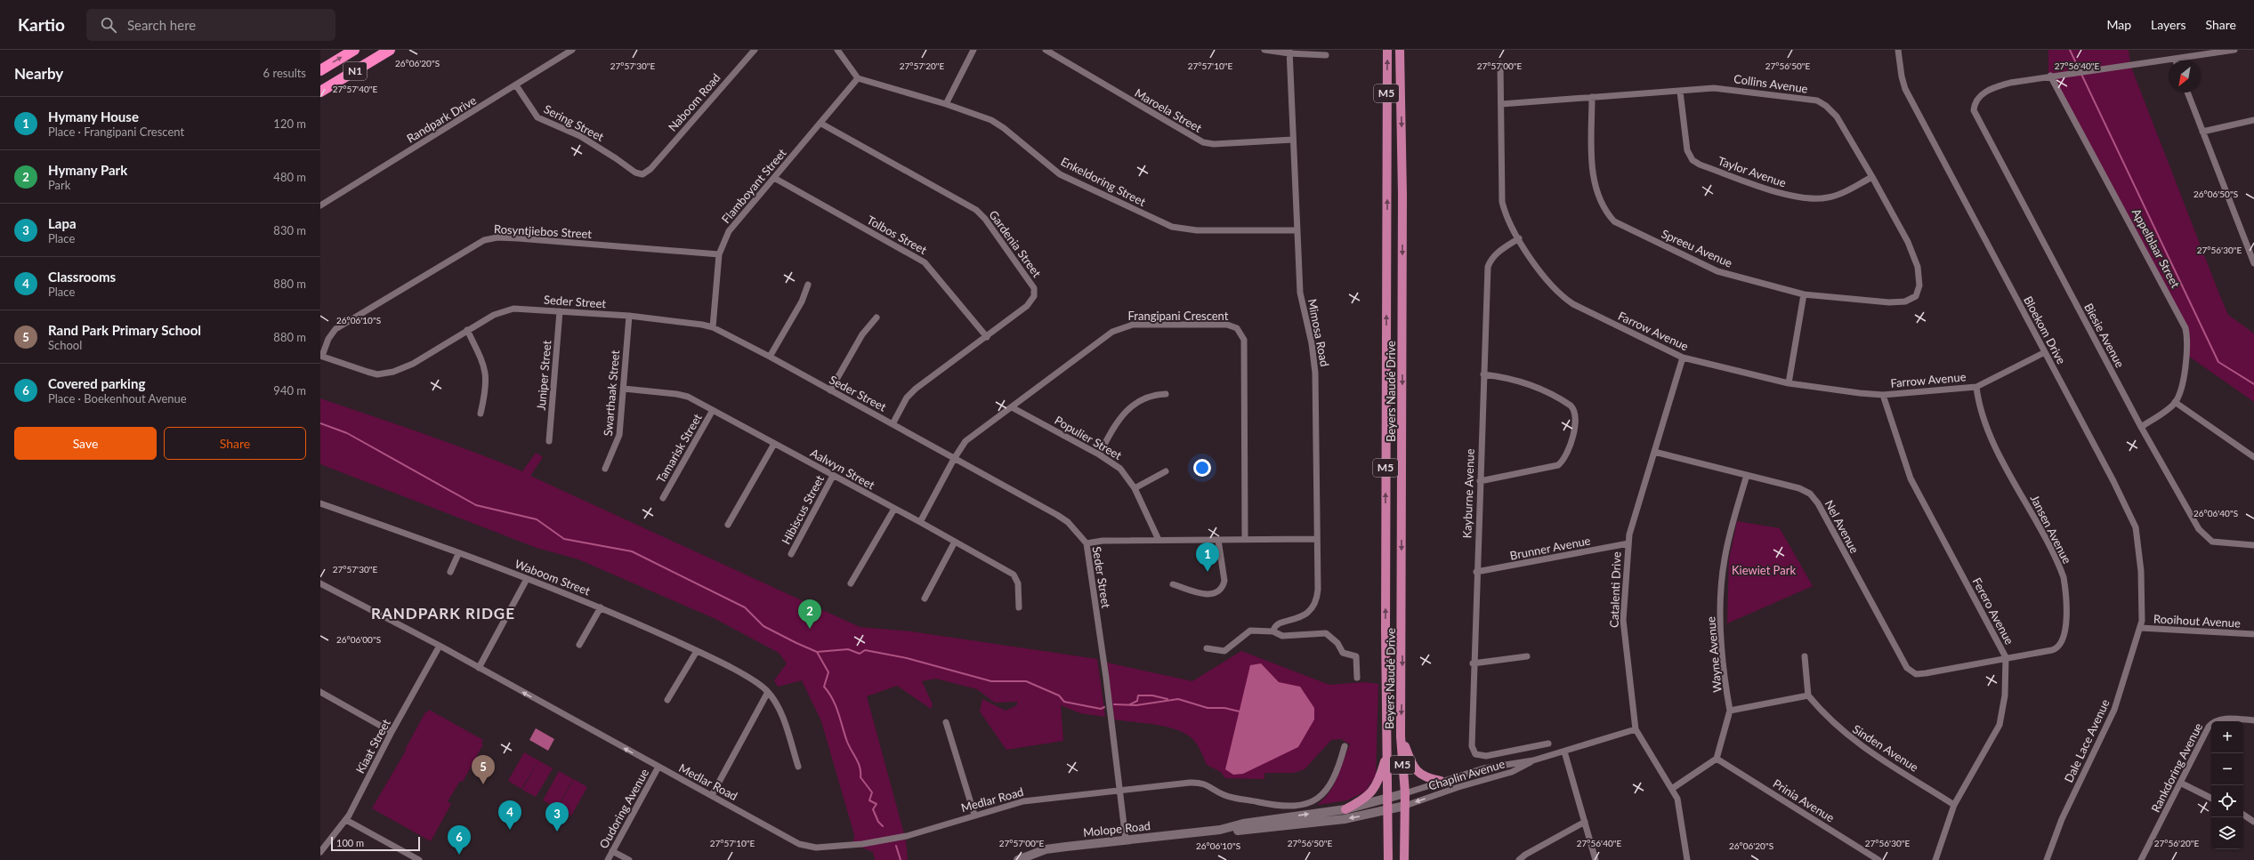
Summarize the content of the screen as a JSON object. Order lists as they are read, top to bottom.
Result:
{
  "streets": {
    "highway": ["N1"],
    "main road": ["M5", "Beyers Naudé Drive"],
    "street": [
      "Collins Avenue",
      "Naboom Road",
      "Maroela Street",
      "Randpark Drive",
      "Sering Street",
      "Taylor Avenue",
      "Enkeldoring Street",
      "Flamboyant Street",
      "Rosyntjiebos Street",
      "Tolbos Street",
      "Gardenia Street",
      "Spreeu Avenue",
      "Appelblaar Street",
      "Seder Street",
      "Frangipani Crescent",
      "Bloekom Drive",
      "Farrow Avenue",
      "Mimosa Road",
      "Biesie Avenue",
      "Juniper Street",
      "Swarthaak Street",
      "Populier Street",
      "Tamarisk Street",
      "Aalwyn Street",
      "Kayburne Avenue",
      "Hibiscus Street",
      "Nel Avenue",
      "Jansen Avenue",
      "Brunner Avenue",
      "Waboom Street",
      "Catalenti Drive",
      "Ferero Avenue",
      "Rooihout Avenue",
      "Wayne Avenue",
      "Dale Lace Avenue",
      "Kiaat Street",
      "Sinden Avenue",
      "Rankdoring Avenue",
      "Chaplin Avenue",
      "Medlar Road",
      "Prinia Avenue",
      "Oudoring Avenue",
      "Molope Road"
    ]
  },
  "crossings": [
    ["Collins Avenue", "Taylor Avenue"],
    ["Collins Avenue", "Spreeu Avenue"],
    ["Collins Avenue", "Farrow Avenue"],
    ["Naboom Road", "Sering Street"],
    ["Maroela Street", "Mimosa Road"],
    ["Randpark Drive", "Sering Street"],
    ["Enkeldoring Street", "Flamboyant Street"],
    ["Enkeldoring Street", "Mimosa Road"],
    ["Flamboyant Street", "Rosyntjiebos Street"],
    ["Flamboyant Street", "Tolbos Street"],
    ["Flamboyant Street", "Gardenia Street"],
    ["Flamboyant Street", "Seder Street"],
    ["Rosyntjiebos Street", "Seder Street"],
    ["Tolbos Street", "Gardenia Street"],
    ["Gardenia Street", "Seder Street"],
    ["Appelblaar Street", "Biesie Avenue"],
    ["Seder Street", "Frangipani Crescent"],
    ["Seder Street", "Juniper Street"],
    ["Seder Street", "Swarthaak Street"],
    ["Seder Street", "Medlar Road"],
    ["Seder Street", "Molope Road"],
    ["Frangipani Crescent", "Populier Street"],
    ["Frangipani Crescent", "Aalwyn Street"],
    ["Bloekom Drive", "Farrow Avenue"],
    ["Bloekom Drive", "Rooihout Avenue"],
    ["Bloekom Drive", "Dale Lace Avenue"],
    ["Farrow Avenue", "Kayburne Avenue"],
    ["Farrow Avenue", "Jansen Avenue"],
    ["Farrow Avenue", "Catalenti Drive"],
    ["Farrow Avenue", "Ferero Avenue"],
    ["Beyers Naudé Drive", "Chaplin Avenue"],
    ["Beyers Naudé Drive", "Molope Road"],
    ["Swarthaak Street", "Aalwyn Street"],
    ["Tamarisk Street", "Aalwyn Street"],
    ["Aalwyn Street", "Hibiscus Street"],
    ["Kayburne Avenue", "Brunner Avenue"],
    ["Kayburne Avenue", "Chaplin Avenue"],
    ["Nel Avenue", "Jansen Avenue"],
    ["Nel Avenue", "Catalenti Drive"],
    ["Nel Avenue", "Wayne Avenue"],
    ["Jansen Avenue", "Ferero Avenue"],
    ["Brunner Avenue", "Catalenti Drive"],
    ["Catalenti Drive", "Chaplin Avenue"],
    ["Ferero Avenue", "Sinden Avenue"],
    ["Rooihout Avenue", "Dale Lace Avenue"],
    ["Wayne Avenue", "Prinia Avenue"],
    ["Kiaat Street", "Medlar Road"],
    ["Chaplin Avenue", "Molope Road"],
    ["Medlar Road", "Oudoring Avenue"]
  ],
  "districts": ["RANDPARK RIDGE"],
  "parks": ["Kiewiet Park"],
  "scale_bar": "100 m",
  "north": "bottom left",
  "page": {
    "header": "Kartio",
    "search": "Search here",
    "nav": ["Map", "Layers", "Share"],
    "heading": ["Nearby", "6 results"],
    "list": [
      {
        "mark": "1",
        "name": "Hymany House",
        "note": "Place · Frangipani Crescent",
        "value": "120 m"
      },
      {
        "mark": "2",
        "name": "Hymany Park",
        "note": "Park",
        "value": "480 m"
      },
      {
        "mark": "3",
        "name": "Lapa",
        "note": "Place",
        "value": "830 m"
      },
      {
        "mark": "4",
        "name": "Classrooms",
        "note": "Place",
        "value": "880 m"
      },
      {
        "mark": "5",
        "name": "Rand Park Primary School",
        "note": "School",
        "value": "880 m"
      },
      {
        "mark": "6",
        "name": "Covered parking",
        "note": "Place · Boekenhout Avenue",
        "value": "940 m"
      }
    ],
    "buttons": ["Save", "Share"],
    "pins": [
      "1",
      "2",
      "5",
      "4",
      "3",
      "6"
    ],
    "map_buttons": ["+", "−"],
    "scale": "100 m"
  },
  "coordinates": [
    "26°06'20\"S",
    "27°57'30\"E",
    "27°57'20\"E",
    "27°57'10\"E",
    "27°57'00\"E",
    "27°56'50\"E",
    "27°56'40\"E",
    "27°57'40\"E",
    "26°06'50\"S",
    "27°56'30\"E",
    "26°06'10\"S",
    "26°06'40\"S",
    "26°06'00\"S",
    "27°56'20\"E"
  ]
}
